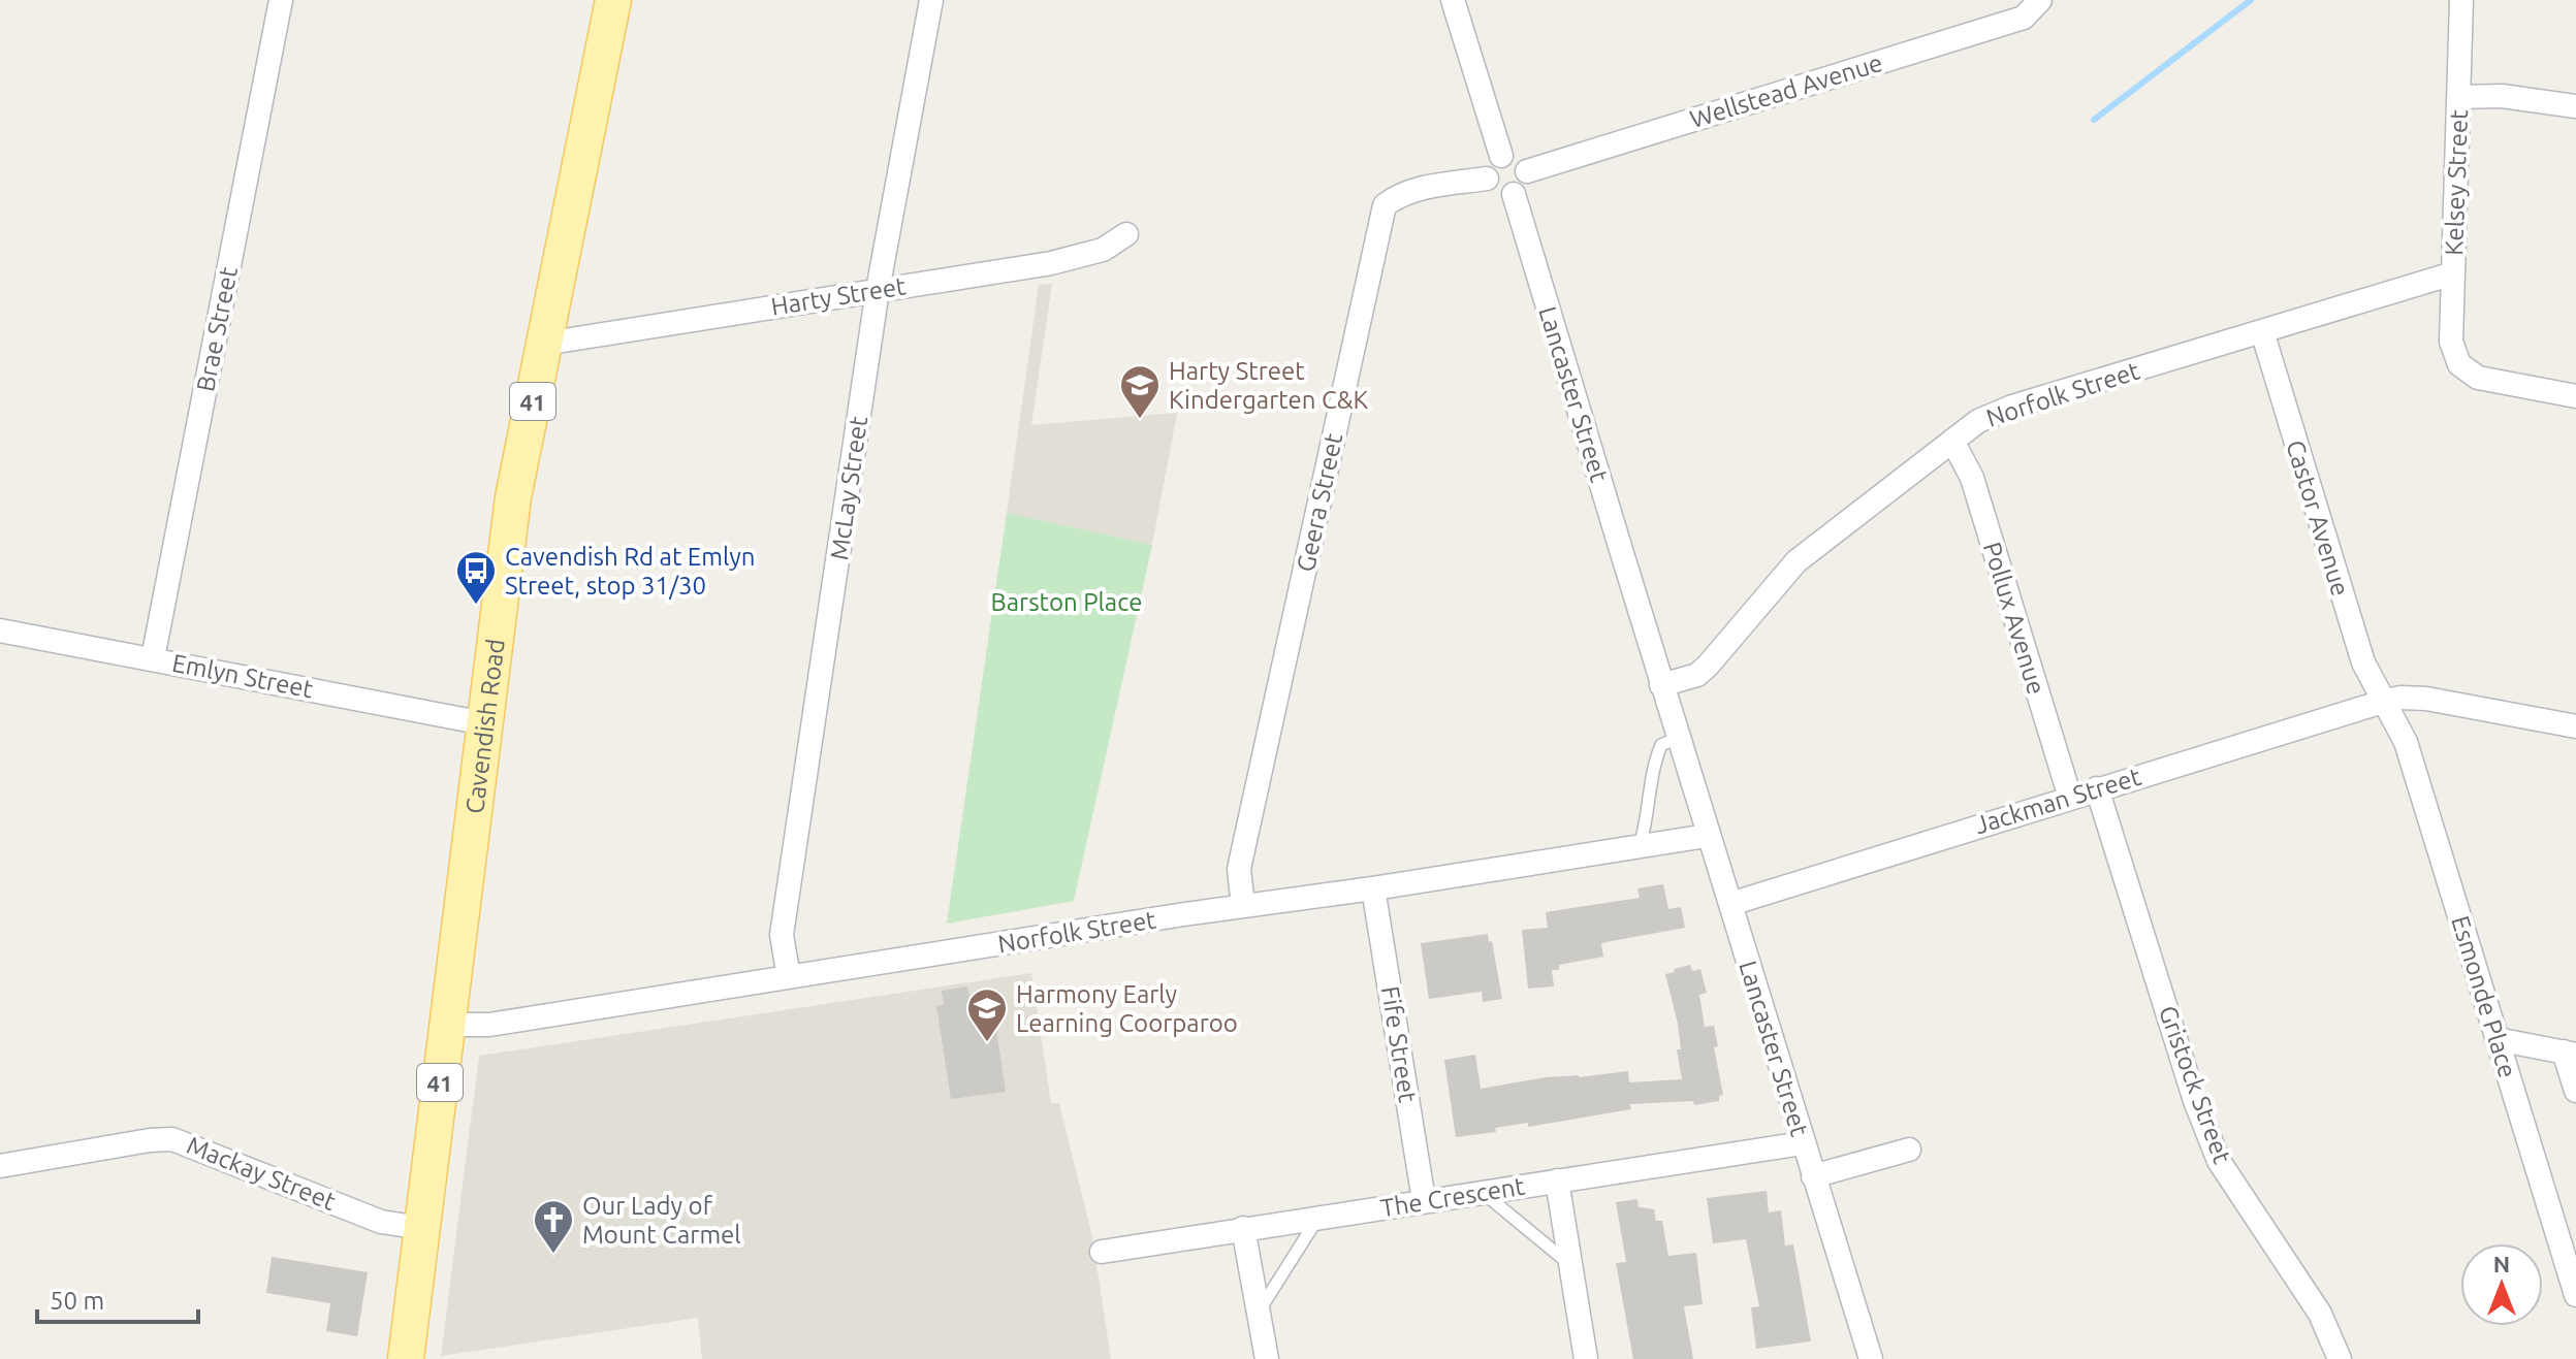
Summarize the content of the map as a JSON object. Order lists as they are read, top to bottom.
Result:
{
  "streets": {
    "main road": ["41", "Cavendish Road"],
    "street": [
      "Wellstead Avenue",
      "Kelsey Street",
      "Harty Street",
      "Brae Street",
      "Lancaster Street",
      "Norfolk Street",
      "McLay Street",
      "Geera Street",
      "Castor Avenue",
      "Pollux Avenue",
      "Emlyn Street",
      "Jackman Street",
      "Esmonde Place",
      "Fife Street",
      "Gristock Street",
      "Mackay Street",
      "The Crescent"
    ]
  },
  "crossings": [
    ["Wellstead Avenue", "Lancaster Street"],
    ["Wellstead Avenue", "Geera Street"],
    ["Kelsey Street", "Norfolk Street"],
    ["Harty Street", "McLay Street"],
    ["Harty Street", "Cavendish Road"],
    ["Brae Street", "Emlyn Street"],
    ["Lancaster Street", "Norfolk Street"],
    ["Lancaster Street", "Geera Street"],
    ["Lancaster Street", "Jackman Street"],
    ["Lancaster Street", "The Crescent"],
    ["Norfolk Street", "McLay Street"],
    ["Norfolk Street", "Geera Street"],
    ["Norfolk Street", "Castor Avenue"],
    ["Norfolk Street", "Pollux Avenue"],
    ["Norfolk Street", "Cavendish Road"],
    ["Norfolk Street", "Fife Street"],
    ["Castor Avenue", "Jackman Street"],
    ["Castor Avenue", "Esmonde Place"],
    ["Pollux Avenue", "Jackman Street"],
    ["Emlyn Street", "Cavendish Road"],
    ["Cavendish Road", "Mackay Street"],
    ["Jackman Street", "Esmonde Place"],
    ["Jackman Street", "Gristock Street"],
    ["Fife Street", "The Crescent"]
  ],
  "parks": ["Barston Place"],
  "places": {
    "school or university": ["Harty Street Kindergarten C&K", "Harmony Early Learning Coorparoo"],
    "bus stop": ["Cavendish Rd at Emlyn Street, stop 31/30"],
    "church": ["Our Lady of Mount Carmel"]
  },
  "scale_bar": "50 m",
  "north": "top"
}
